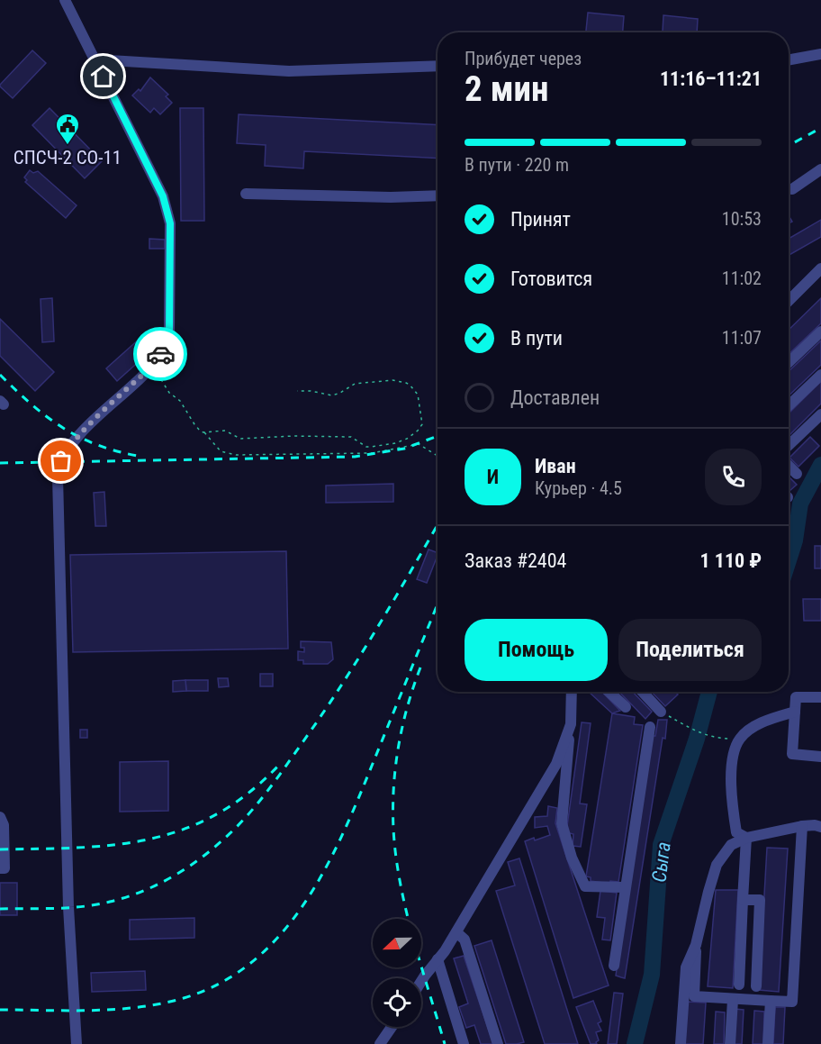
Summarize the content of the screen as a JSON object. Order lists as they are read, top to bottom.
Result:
{
  "water": ["Сыга"],
  "places": {
    "public building": ["СПСЧ-2 СО-11"]
  },
  "north": "left",
  "page": {
    "heading": ["2 мин", "Прибудет через", "11:16–11:21"],
    "panel": [
      "Иван",
      "Курьер · 4.5",
      "Заказ #2404",
      "1 110 ₽"
    ],
    "bar": "В пути · 220 m",
    "list": [
      ["Принят", "10:53"],
      ["Готовится", "11:02"],
      ["В пути", "11:07"],
      "Доставлен"
    ],
    "round": "И",
    "buttons": ["Помощь", "Поделиться"]
  }
}
